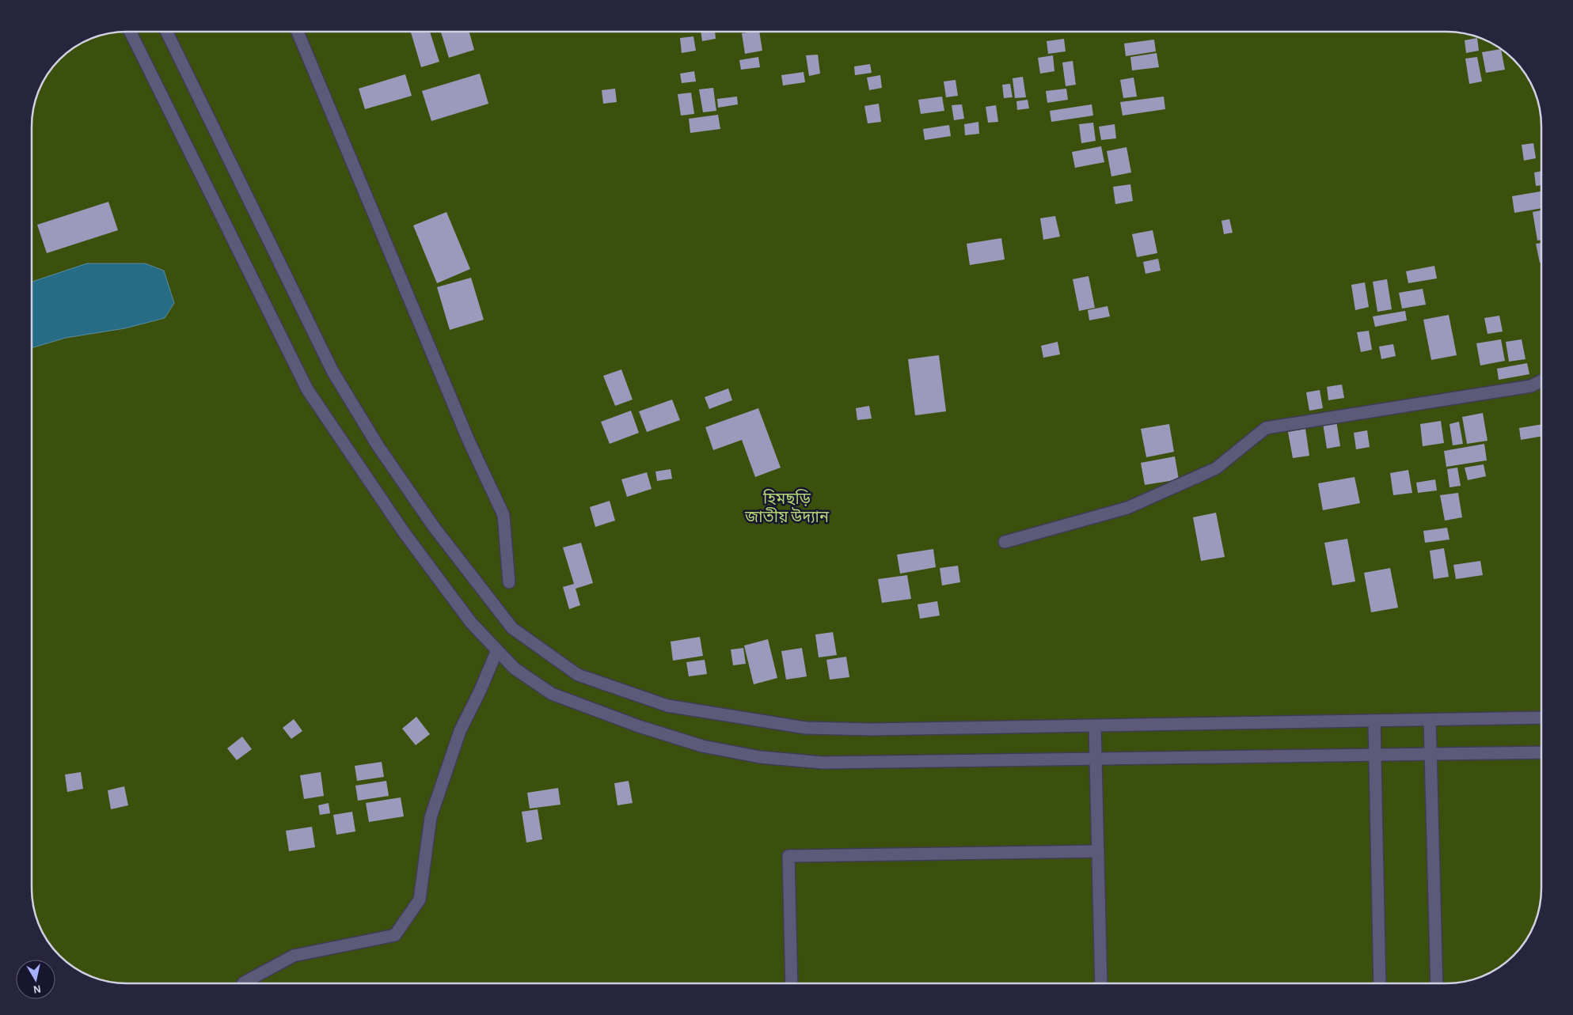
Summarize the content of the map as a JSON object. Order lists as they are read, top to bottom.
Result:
{
  "parks": ["হিমছড়ি জাতীয় উদ্যান"],
  "north": "bottom"
}
